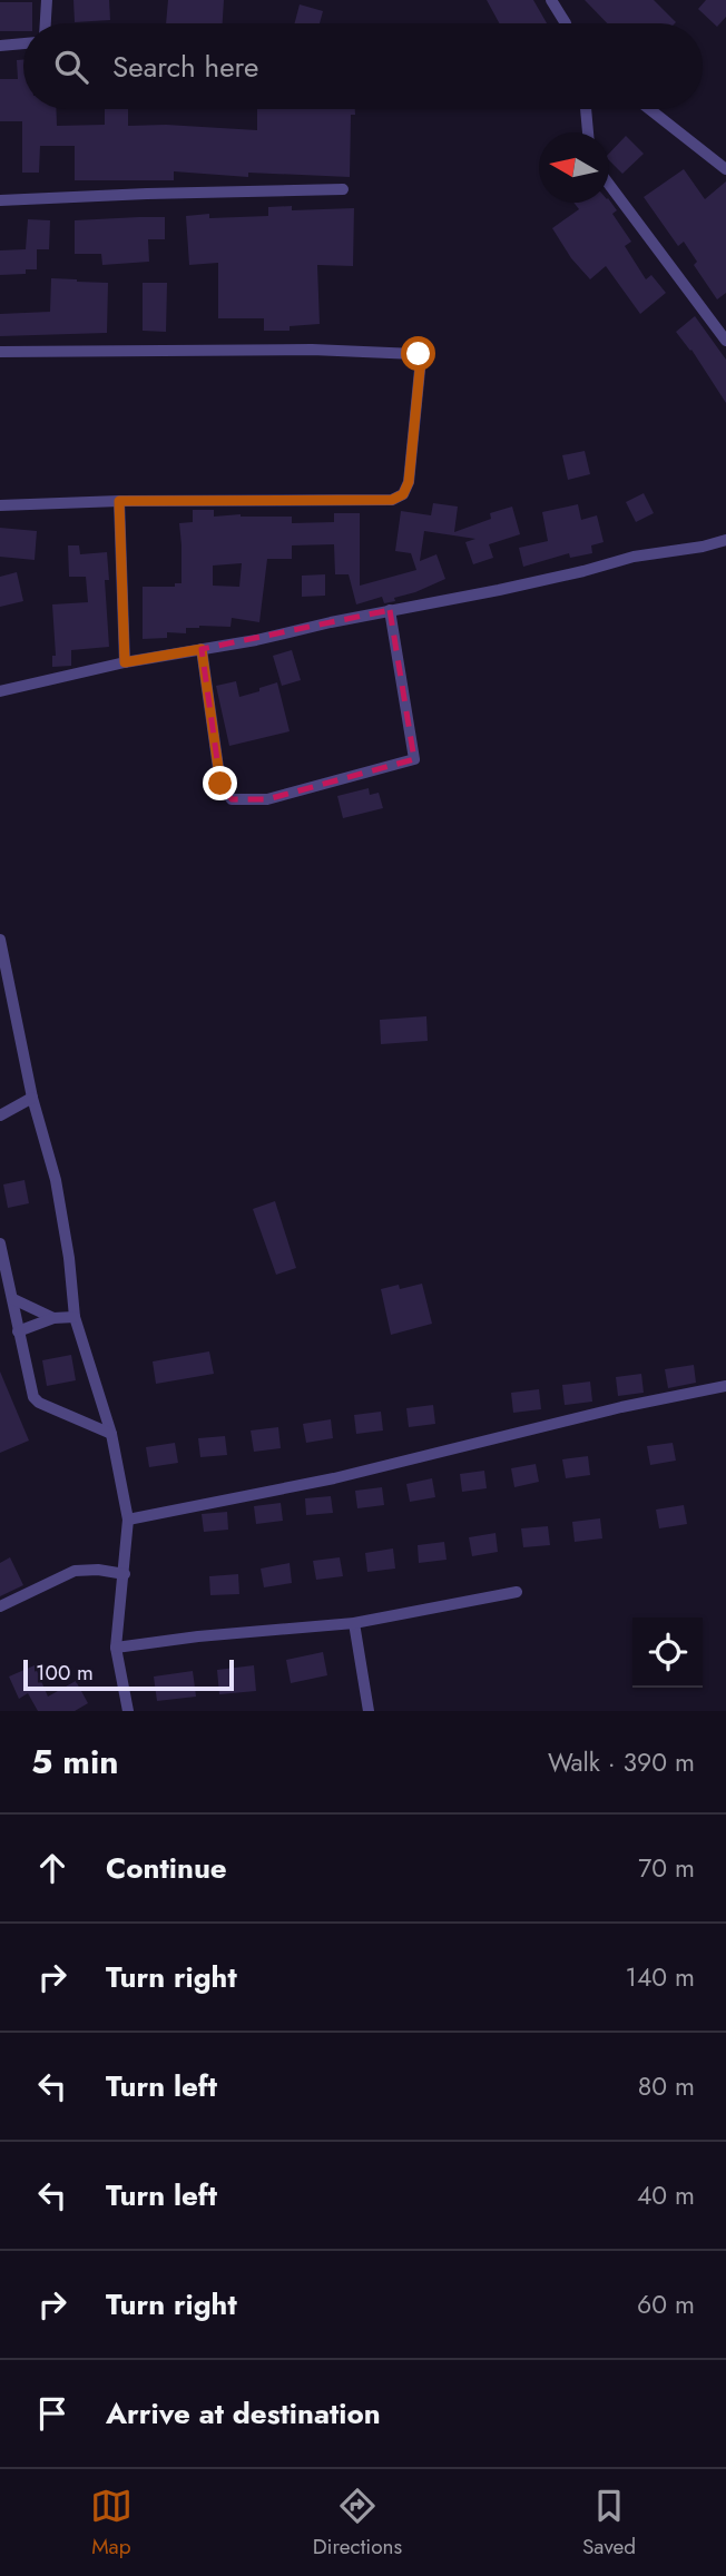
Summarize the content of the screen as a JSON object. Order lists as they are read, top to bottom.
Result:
{
  "scale_bar": "100 m",
  "north": "left",
  "page": {
    "search": "Search here",
    "scale": "100 m",
    "heading": ["5 min", "Walk · 390 m"],
    "list": [
      ["Continue", "70 m"],
      ["Turn right", "140 m"],
      ["Turn left", "80 m"],
      ["Turn left", "40 m"],
      ["Turn right", "60 m"],
      "Arrive at destination"
    ],
    "nav": ["Map", "Directions", "Saved"]
  }
}
